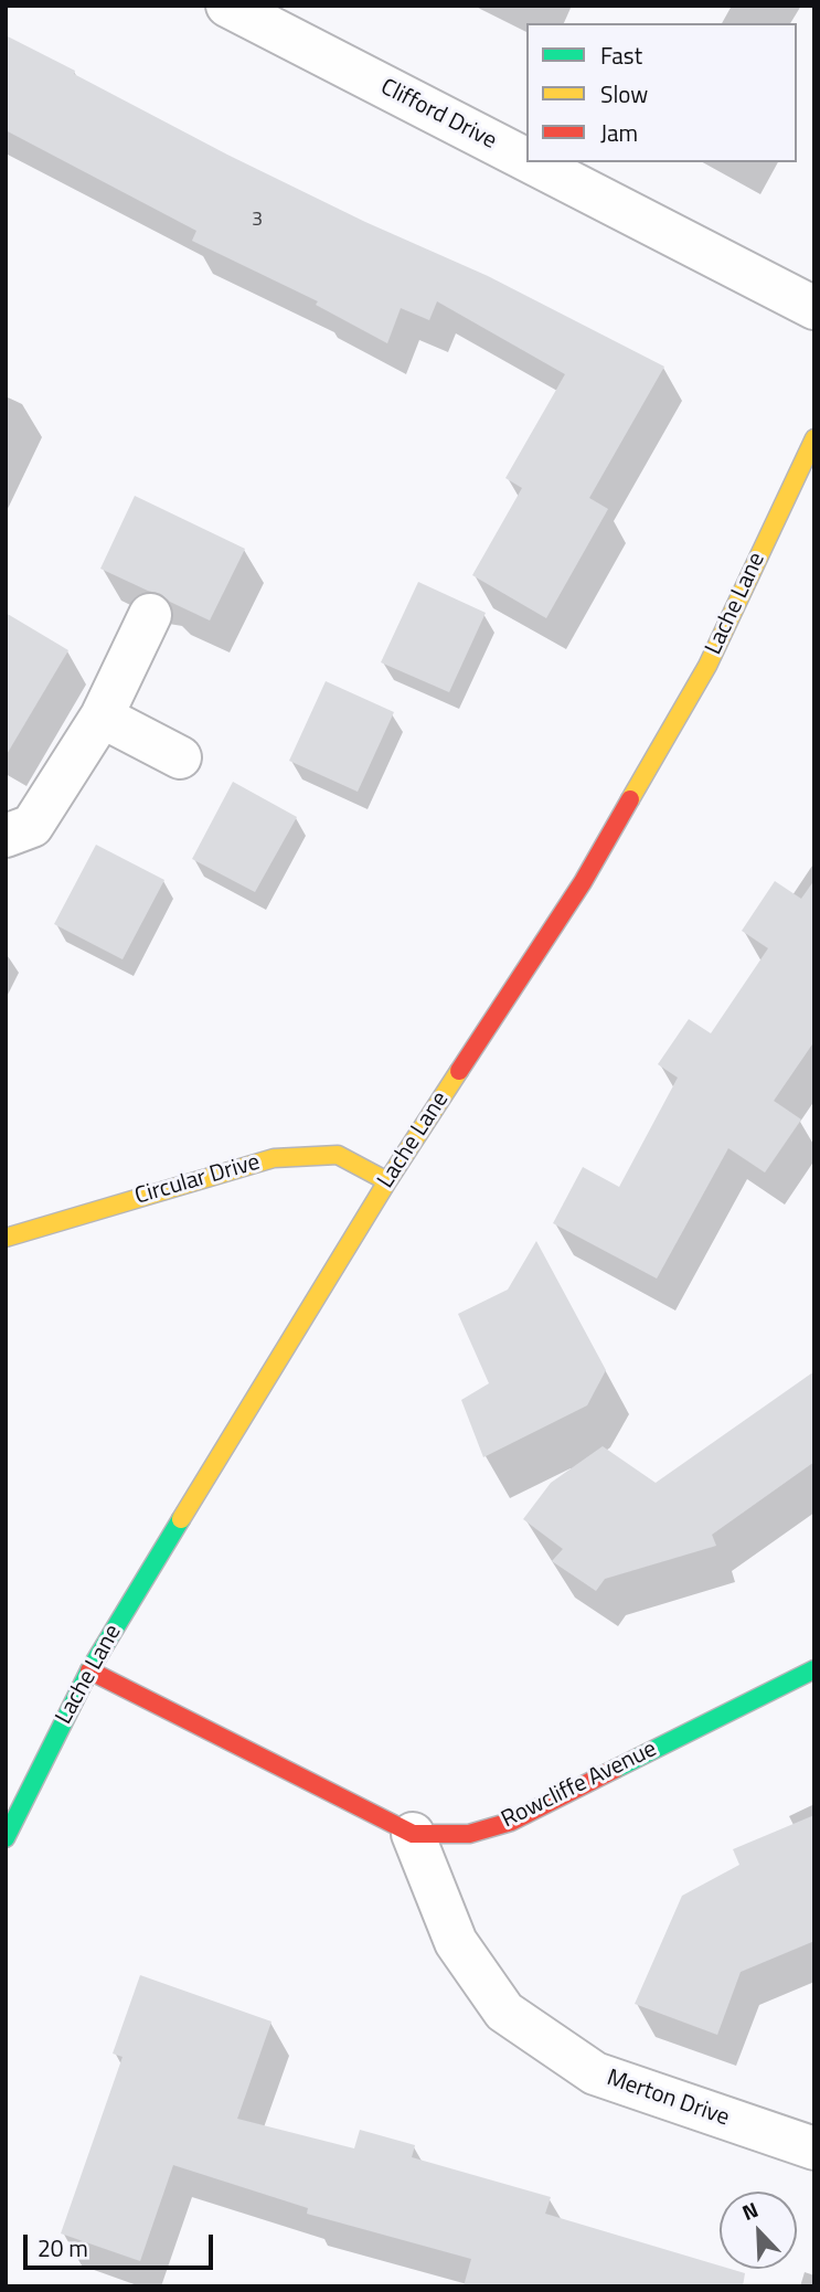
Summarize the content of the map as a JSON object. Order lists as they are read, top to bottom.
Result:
{
  "streets": {
    "street": [
      "Clifford Drive",
      "Lache Lane",
      "Circular Drive",
      "Rowcliffe Avenue",
      "Merton Drive"
    ]
  },
  "crossings": [
    ["Lache Lane", "Circular Drive"],
    ["Lache Lane", "Rowcliffe Avenue"],
    ["Rowcliffe Avenue", "Merton Drive"]
  ],
  "house_numbers": ["3"],
  "legend": ["Fast", "Slow", "Jam"],
  "scale_bar": "20 m",
  "north": "top left"
}
